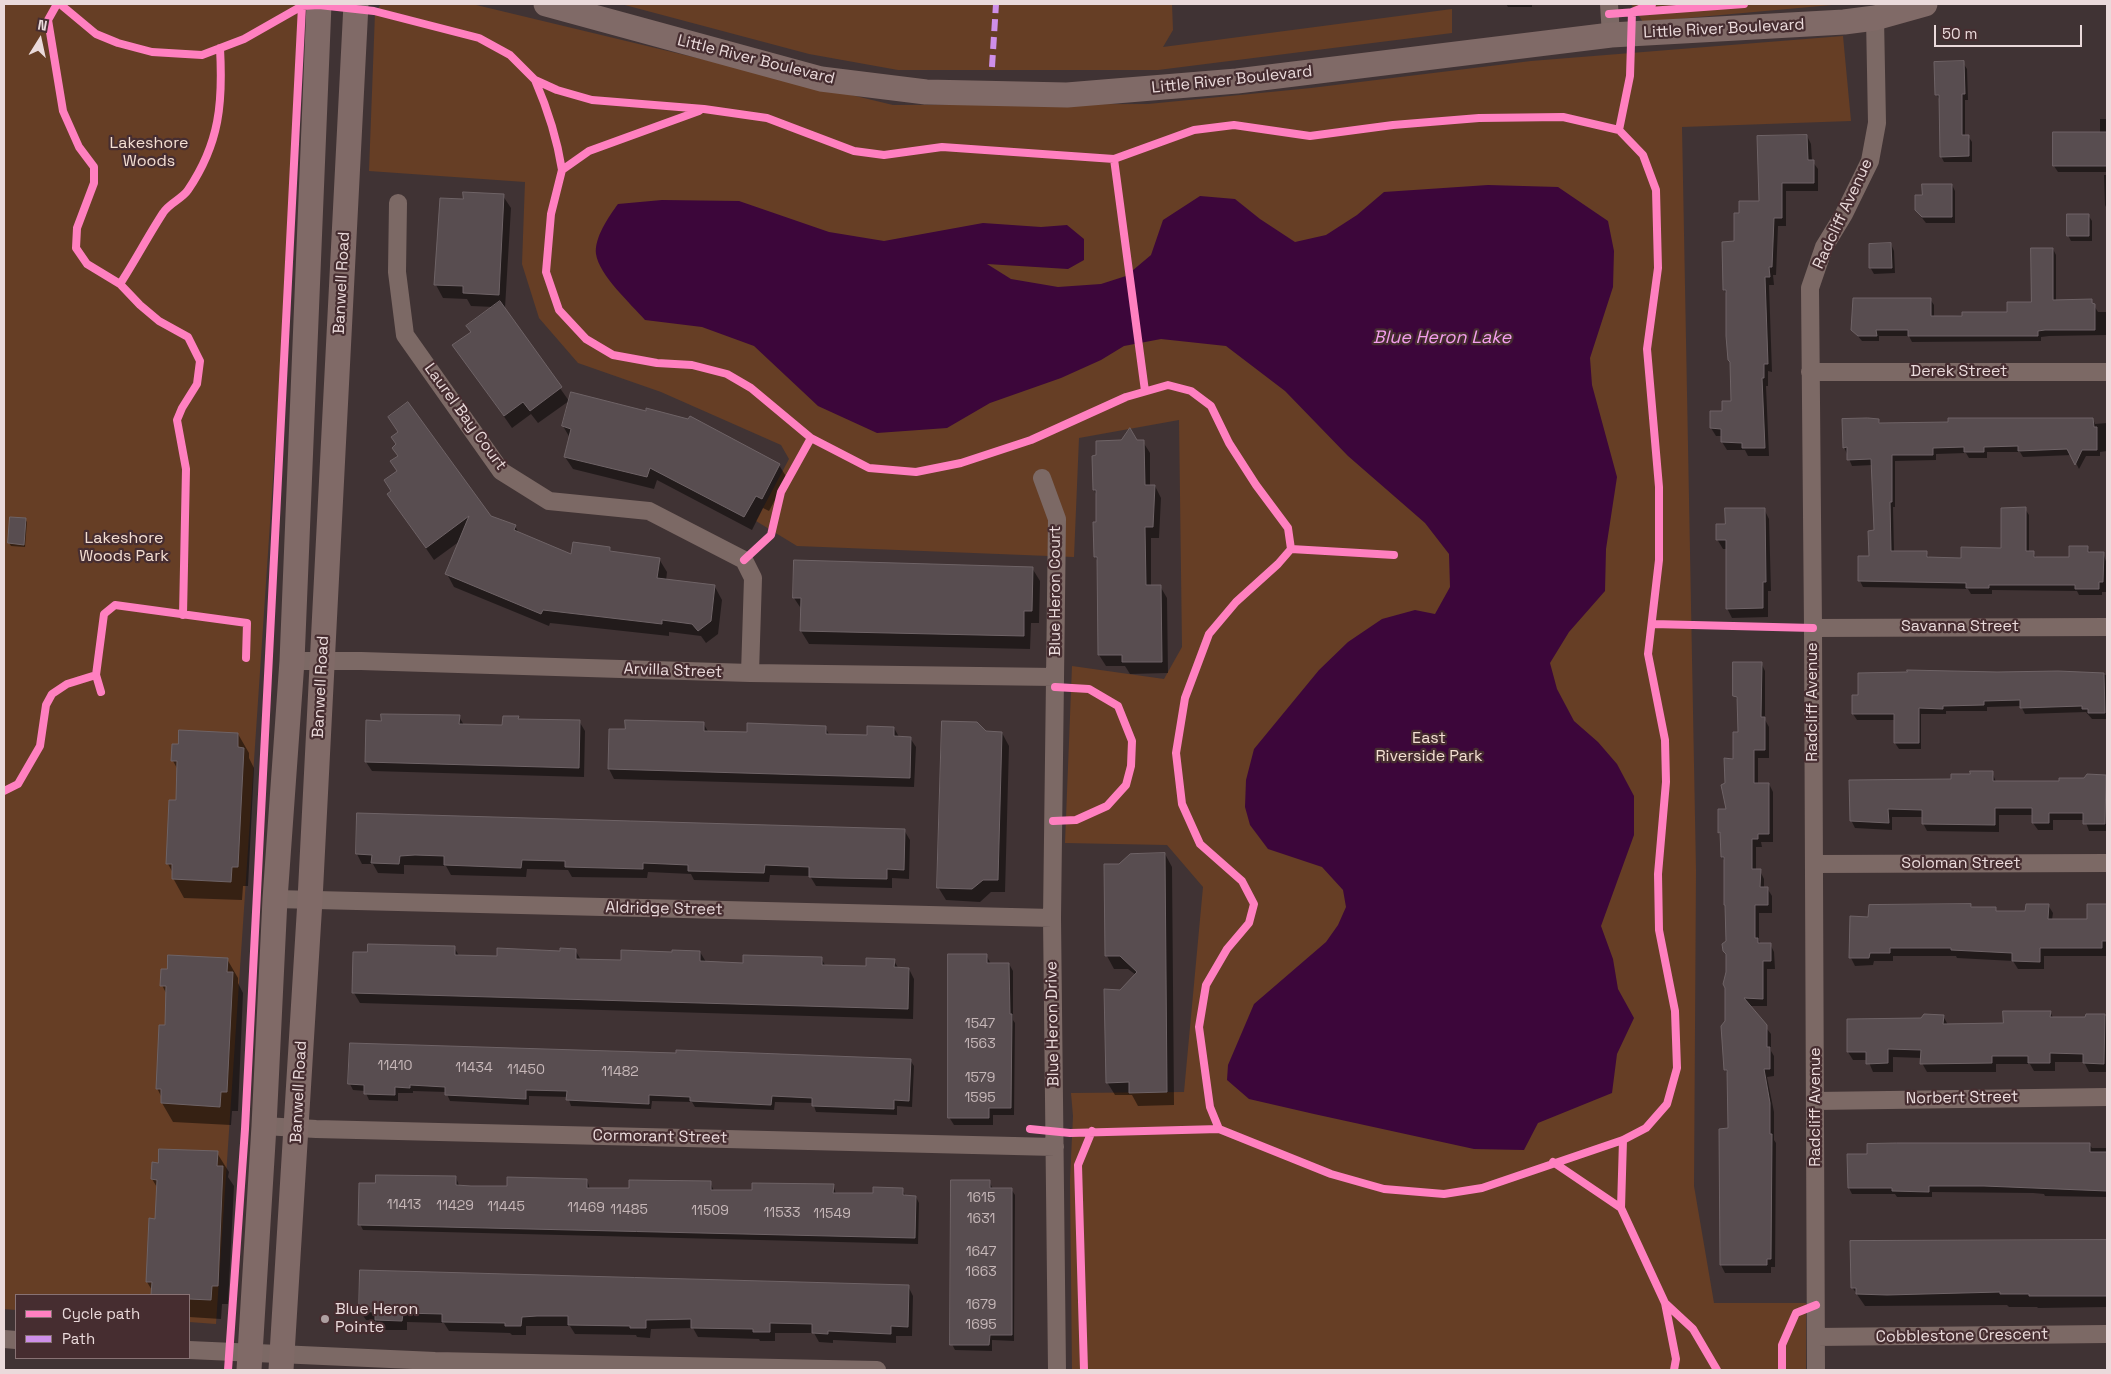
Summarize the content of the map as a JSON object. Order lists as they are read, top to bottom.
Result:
{
  "streets": {
    "main road": ["Little River Boulevard", "Banwell Road"],
    "street": [
      "Radcliff Avenue",
      "Derek Street",
      "Laurel Bay Court",
      "Blue Heron Court",
      "Savanna Street",
      "Arvilla Street",
      "Soloman Street",
      "Aldridge Street",
      "Blue Heron Drive",
      "Norbert Street",
      "Cormorant Street",
      "Cobblestone Crescent"
    ]
  },
  "crossings": [
    ["Little River Boulevard", "Radcliff Avenue"],
    ["Radcliff Avenue", "Derek Street"],
    ["Radcliff Avenue", "Savanna Street"],
    ["Radcliff Avenue", "Soloman Street"],
    ["Radcliff Avenue", "Norbert Street"],
    ["Radcliff Avenue", "Cobblestone Crescent"],
    ["Banwell Road", "Arvilla Street"],
    ["Banwell Road", "Aldridge Street"],
    ["Banwell Road", "Cormorant Street"],
    ["Laurel Bay Court", "Arvilla Street"],
    ["Blue Heron Court", "Arvilla Street"],
    ["Blue Heron Court", "Blue Heron Drive"],
    ["Arvilla Street", "Blue Heron Drive"],
    ["Aldridge Street", "Blue Heron Drive"],
    ["Blue Heron Drive", "Cormorant Street"]
  ],
  "water": ["Blue Heron Lake"],
  "parks": ["Lakeshore Woods", "Lakeshore Woods Park", "East Riverside Park"],
  "places": ["Blue Heron Pointe"],
  "house_numbers": [
    "1547",
    "1563",
    "11410",
    "11434",
    "11450",
    "11482",
    "1579",
    "1595",
    "1615",
    "11413",
    "11429",
    "11445",
    "11469",
    "11485",
    "11509",
    "11533",
    "11549",
    "1631",
    "1647",
    "1663",
    "1679",
    "1695"
  ],
  "legend": ["Cycle path", "Path"],
  "scale_bar": "50 m",
  "north": "top"
}
